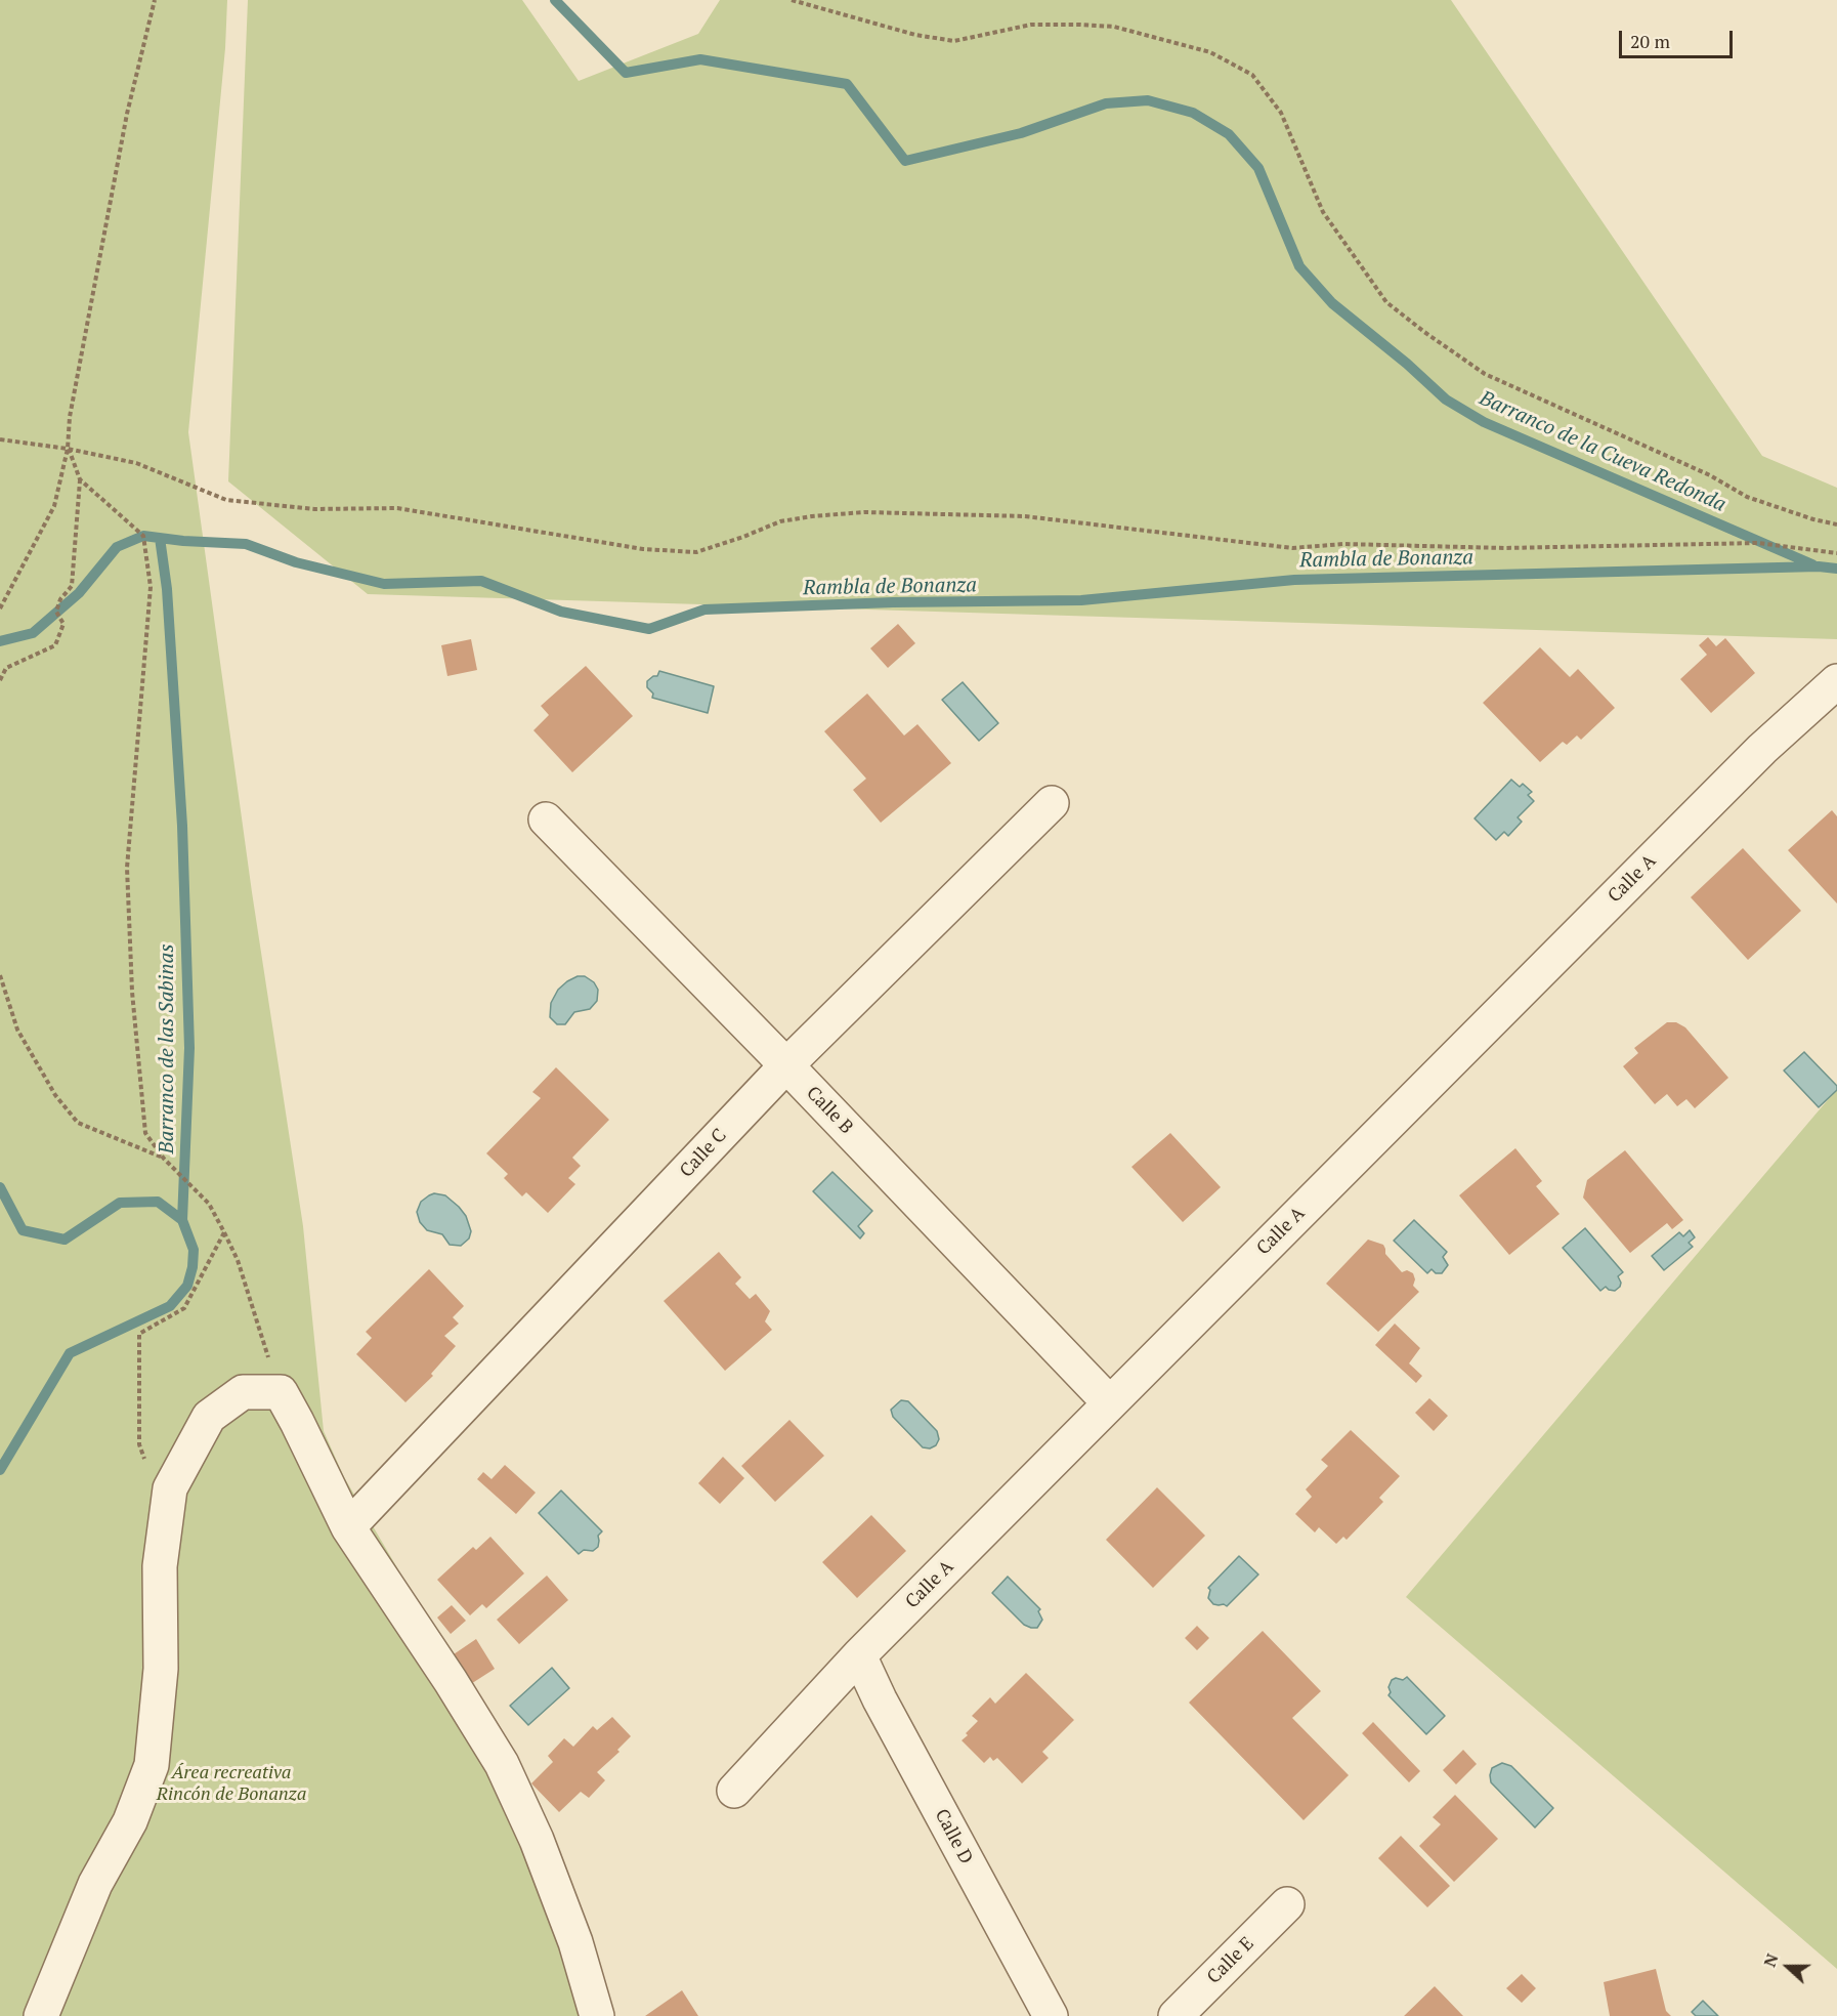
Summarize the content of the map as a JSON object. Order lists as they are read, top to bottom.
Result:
{
  "streets": {
    "street": [
      "Calle A",
      "Calle B",
      "Calle C",
      "Calle D",
      "Calle E"
    ]
  },
  "crossings": [
    ["Calle A", "Calle B"],
    ["Calle A", "Calle D"],
    ["Calle B", "Calle C"]
  ],
  "water": ["Barranco de la Cueva Redonda", "Rambla de Bonanza", "Barranco de las Sabinas"],
  "parks": ["Área recreativa Rincón de Bonanza"],
  "scale_bar": "20 m",
  "north": "left"
}
